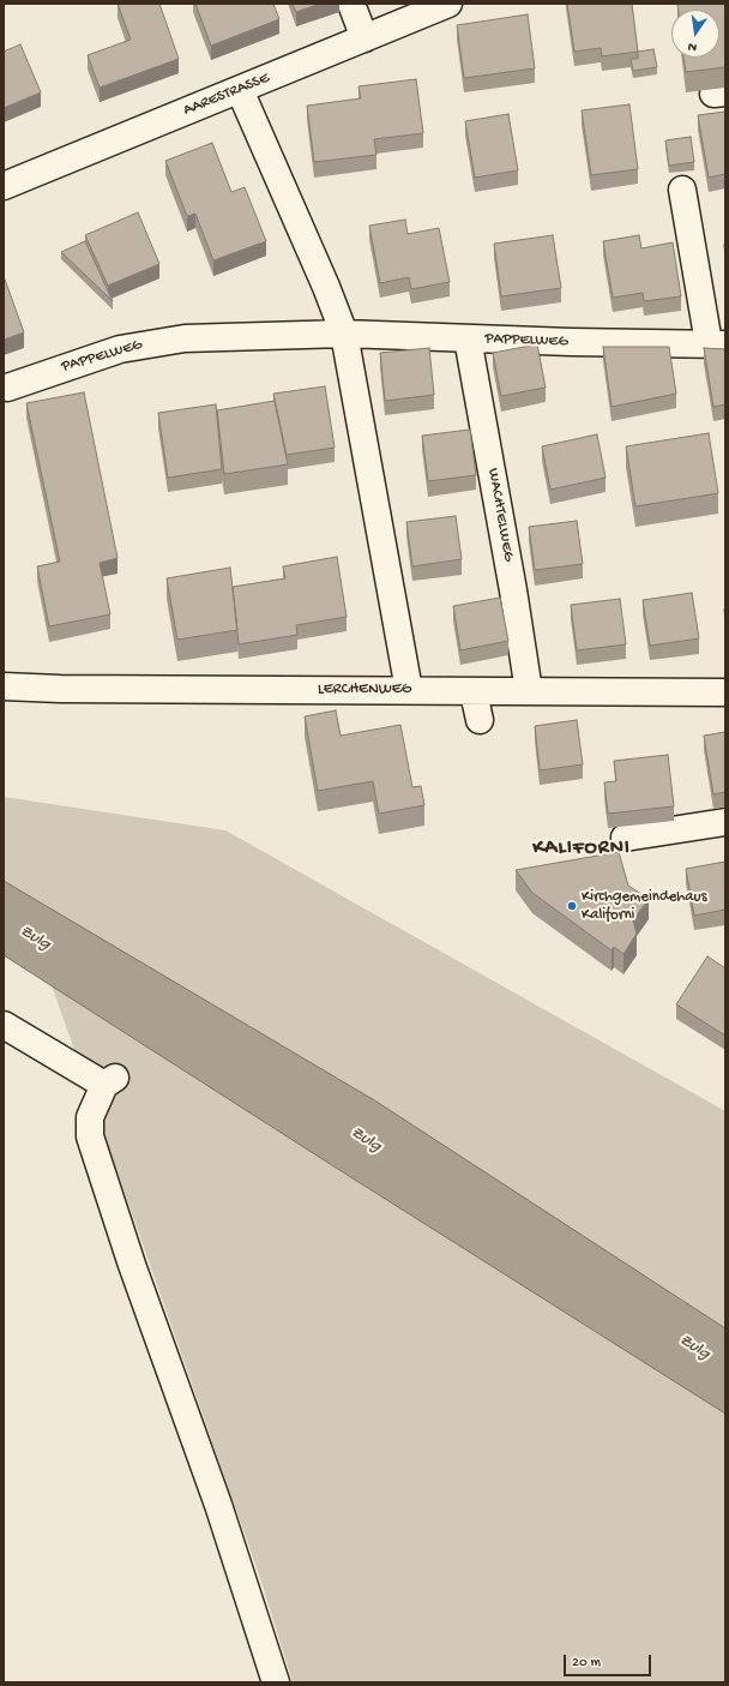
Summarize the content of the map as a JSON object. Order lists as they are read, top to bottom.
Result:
{
  "streets": {
    "street": [
      "AARESTRASSE",
      "PAPPELWEG",
      "WACHTELWEG",
      "LERCHENWEG"
    ]
  },
  "crossings": [
    ["PAPPELWEG", "WACHTELWEG"],
    ["WACHTELWEG", "LERCHENWEG"]
  ],
  "districts": ["KALIFORNI"],
  "water": ["Zulg"],
  "places": ["Kirchgemeindehaus Kaliforni"],
  "scale_bar": "20 m",
  "north": "bottom"
}
